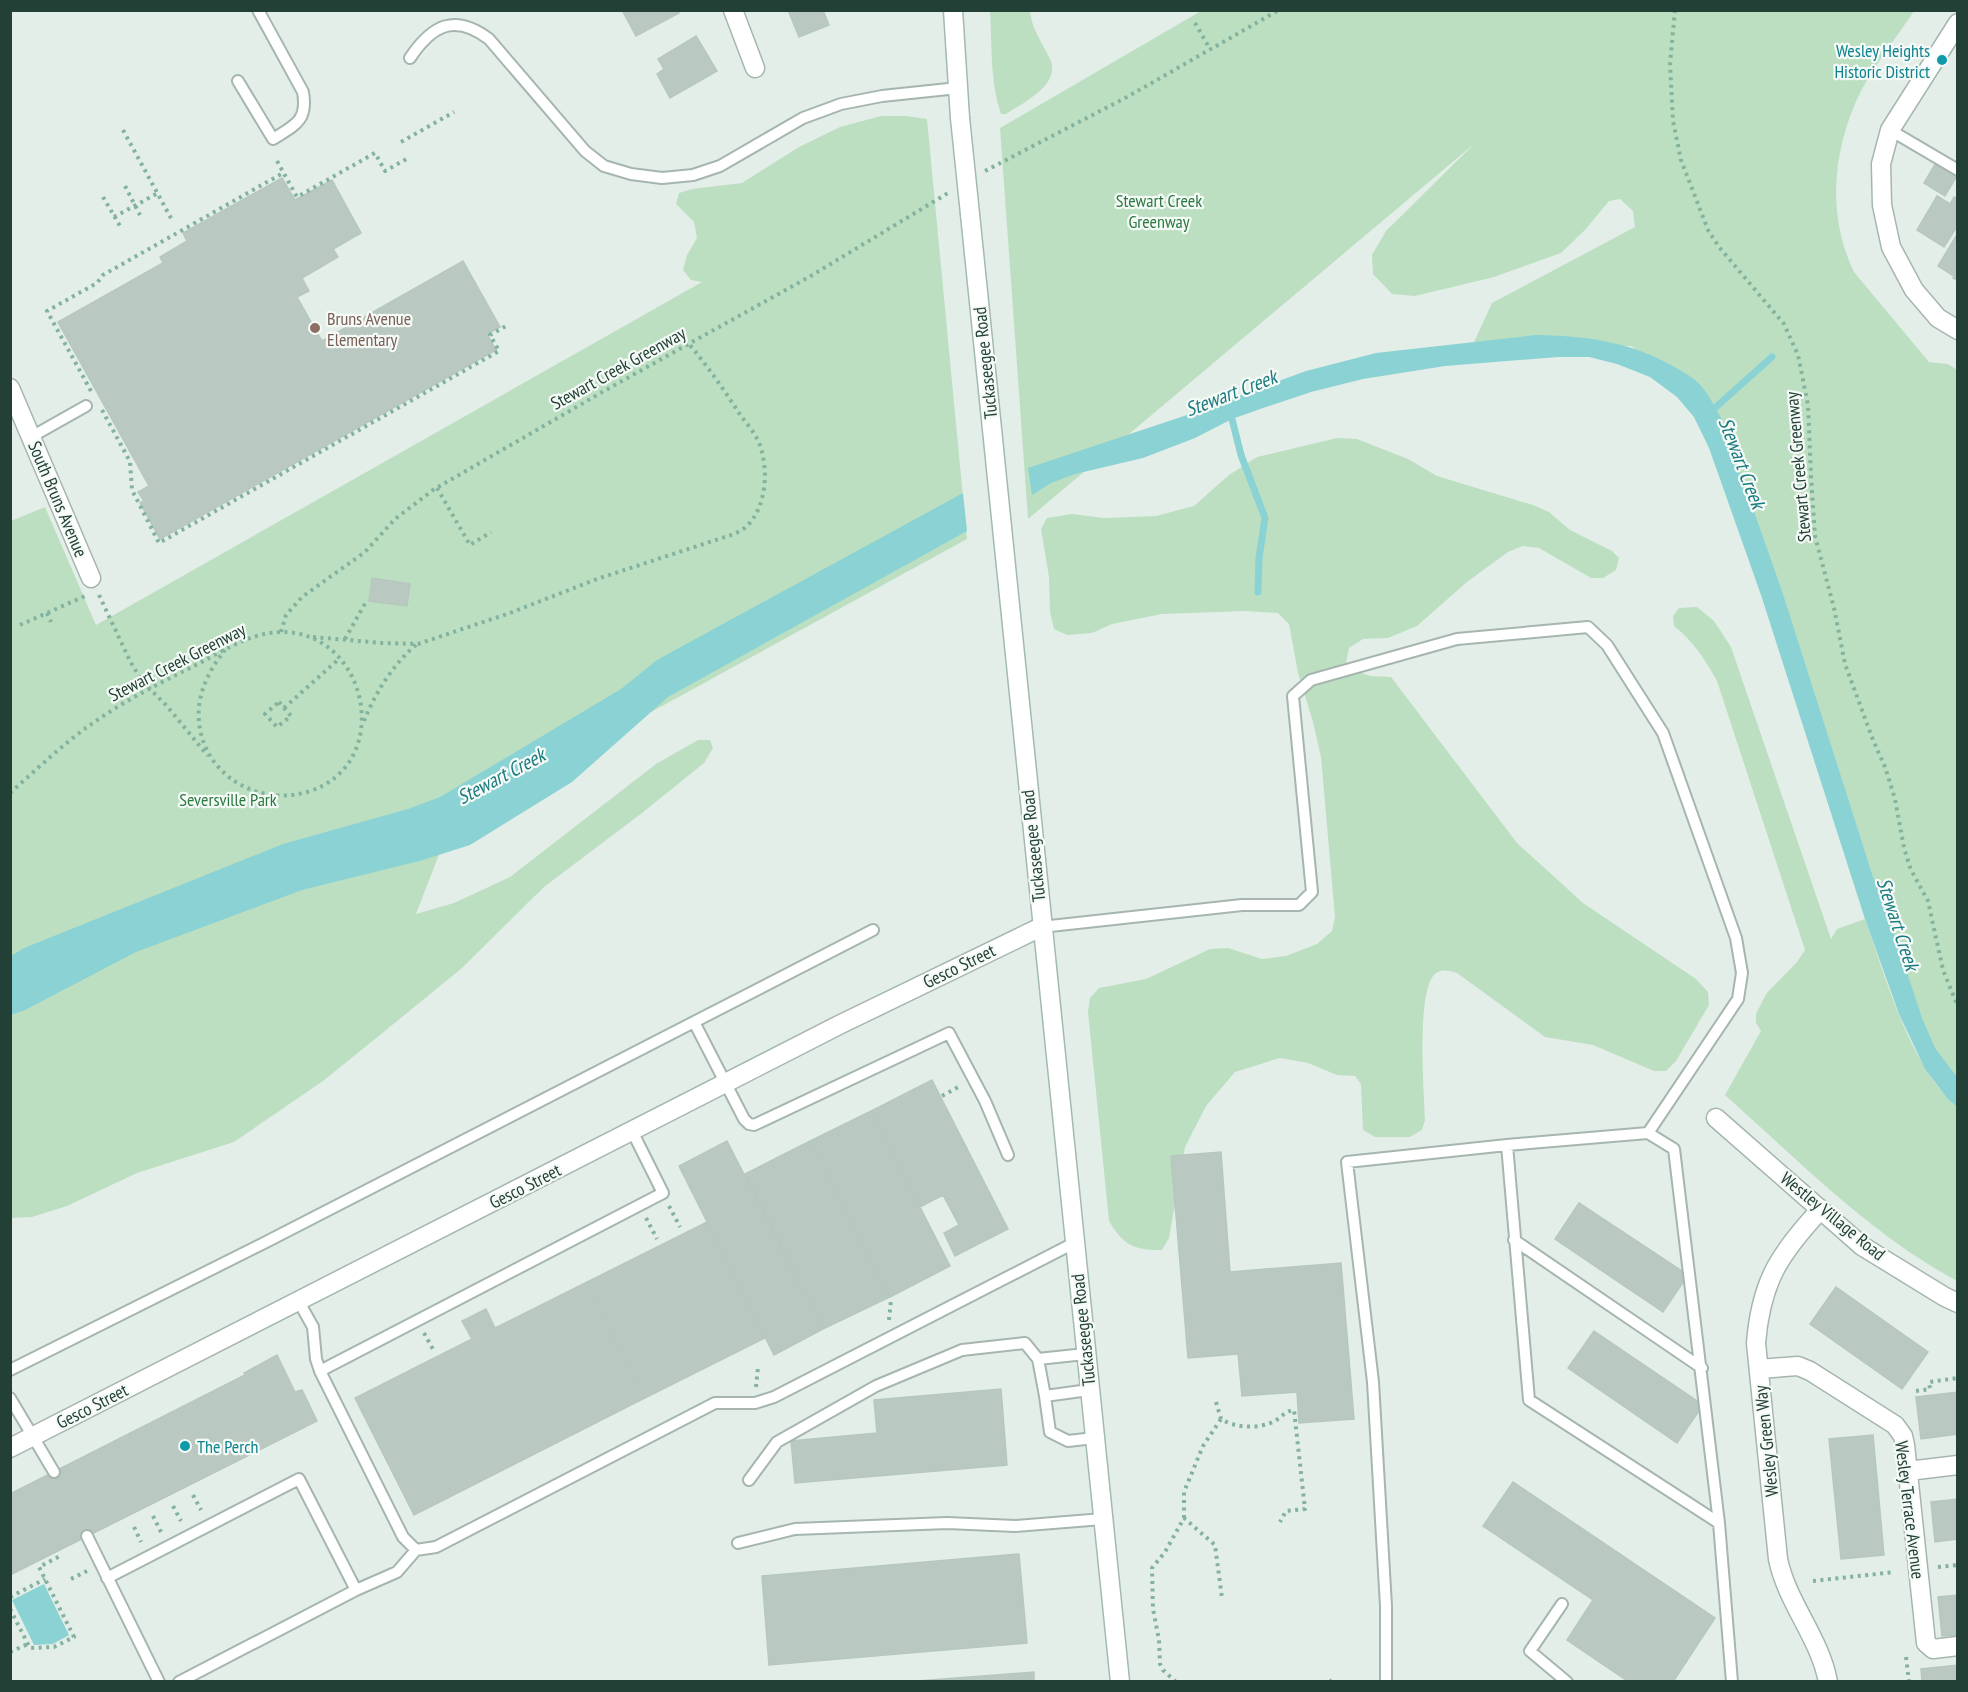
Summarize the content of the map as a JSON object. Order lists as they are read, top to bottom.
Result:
{
  "streets": {
    "street": [
      "Tuckaseegee Road",
      "South Bruns Avenue",
      "Gesco Street",
      "Westley Village Road",
      "Wesley Green Way",
      "Wesley Terrace Avenue"
    ],
    "path": ["Stewart Creek Greenway"]
  },
  "crossings": [
    ["Tuckaseegee Road", "Gesco Street"],
    ["Westley Village Road", "Wesley Green Way"],
    ["Wesley Green Way", "Wesley Terrace Avenue"]
  ],
  "water": ["Stewart Creek"],
  "parks": ["Stewart Creek Greenway", "Seversville Park"],
  "places": ["Wesley Heights Historic District", "Bruns Avenue Elementary", "The Perch"]
}
